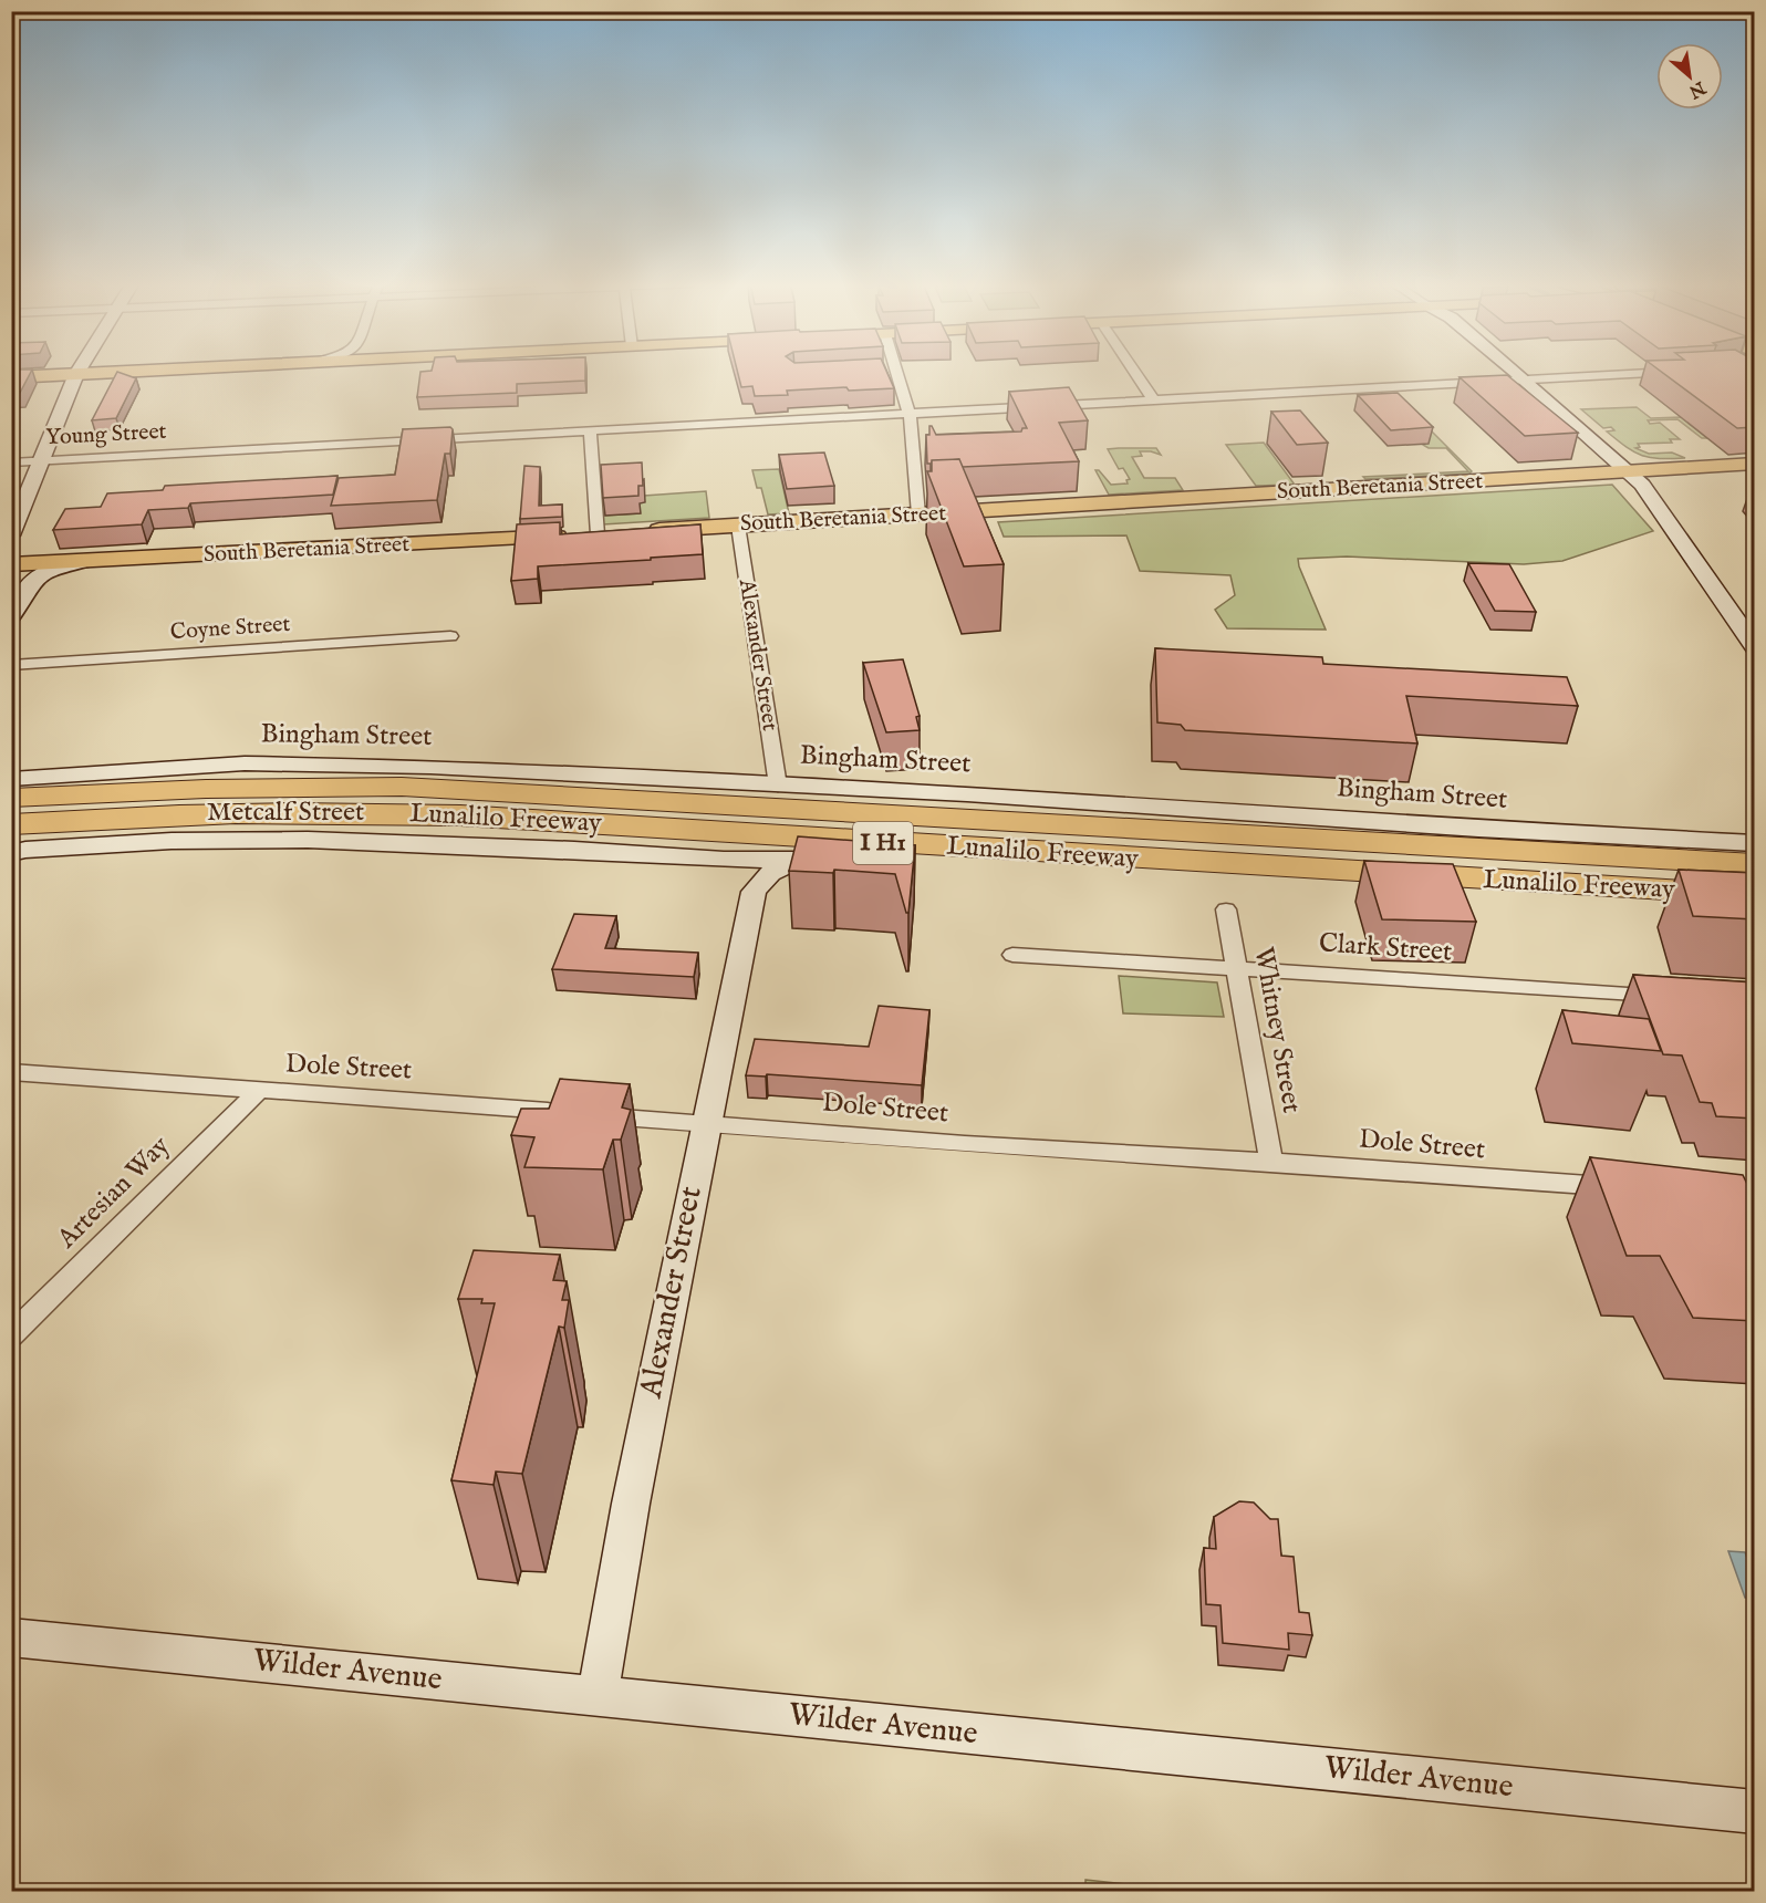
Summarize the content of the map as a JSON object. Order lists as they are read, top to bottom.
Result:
{
  "streets": {
    "highway": ["Lunalilo Freeway", "I H1"],
    "main road": ["South Beretania Street"],
    "street": [
      "Young Street",
      "Coyne Street",
      "Alexander Street",
      "Bingham Street",
      "Metcalf Street",
      "Clark Street",
      "Whitney Street",
      "Dole Street",
      "Artesian Way",
      "Wilder Avenue"
    ]
  },
  "crossings": [
    ["South Beretania Street", "Alexander Street"],
    ["Alexander Street", "Bingham Street"],
    ["Alexander Street", "Dole Street"],
    ["Alexander Street", "Wilder Avenue"],
    ["Clark Street", "Whitney Street"],
    ["Whitney Street", "Dole Street"],
    ["Dole Street", "Artesian Way"]
  ],
  "north": "bottom right"
}
